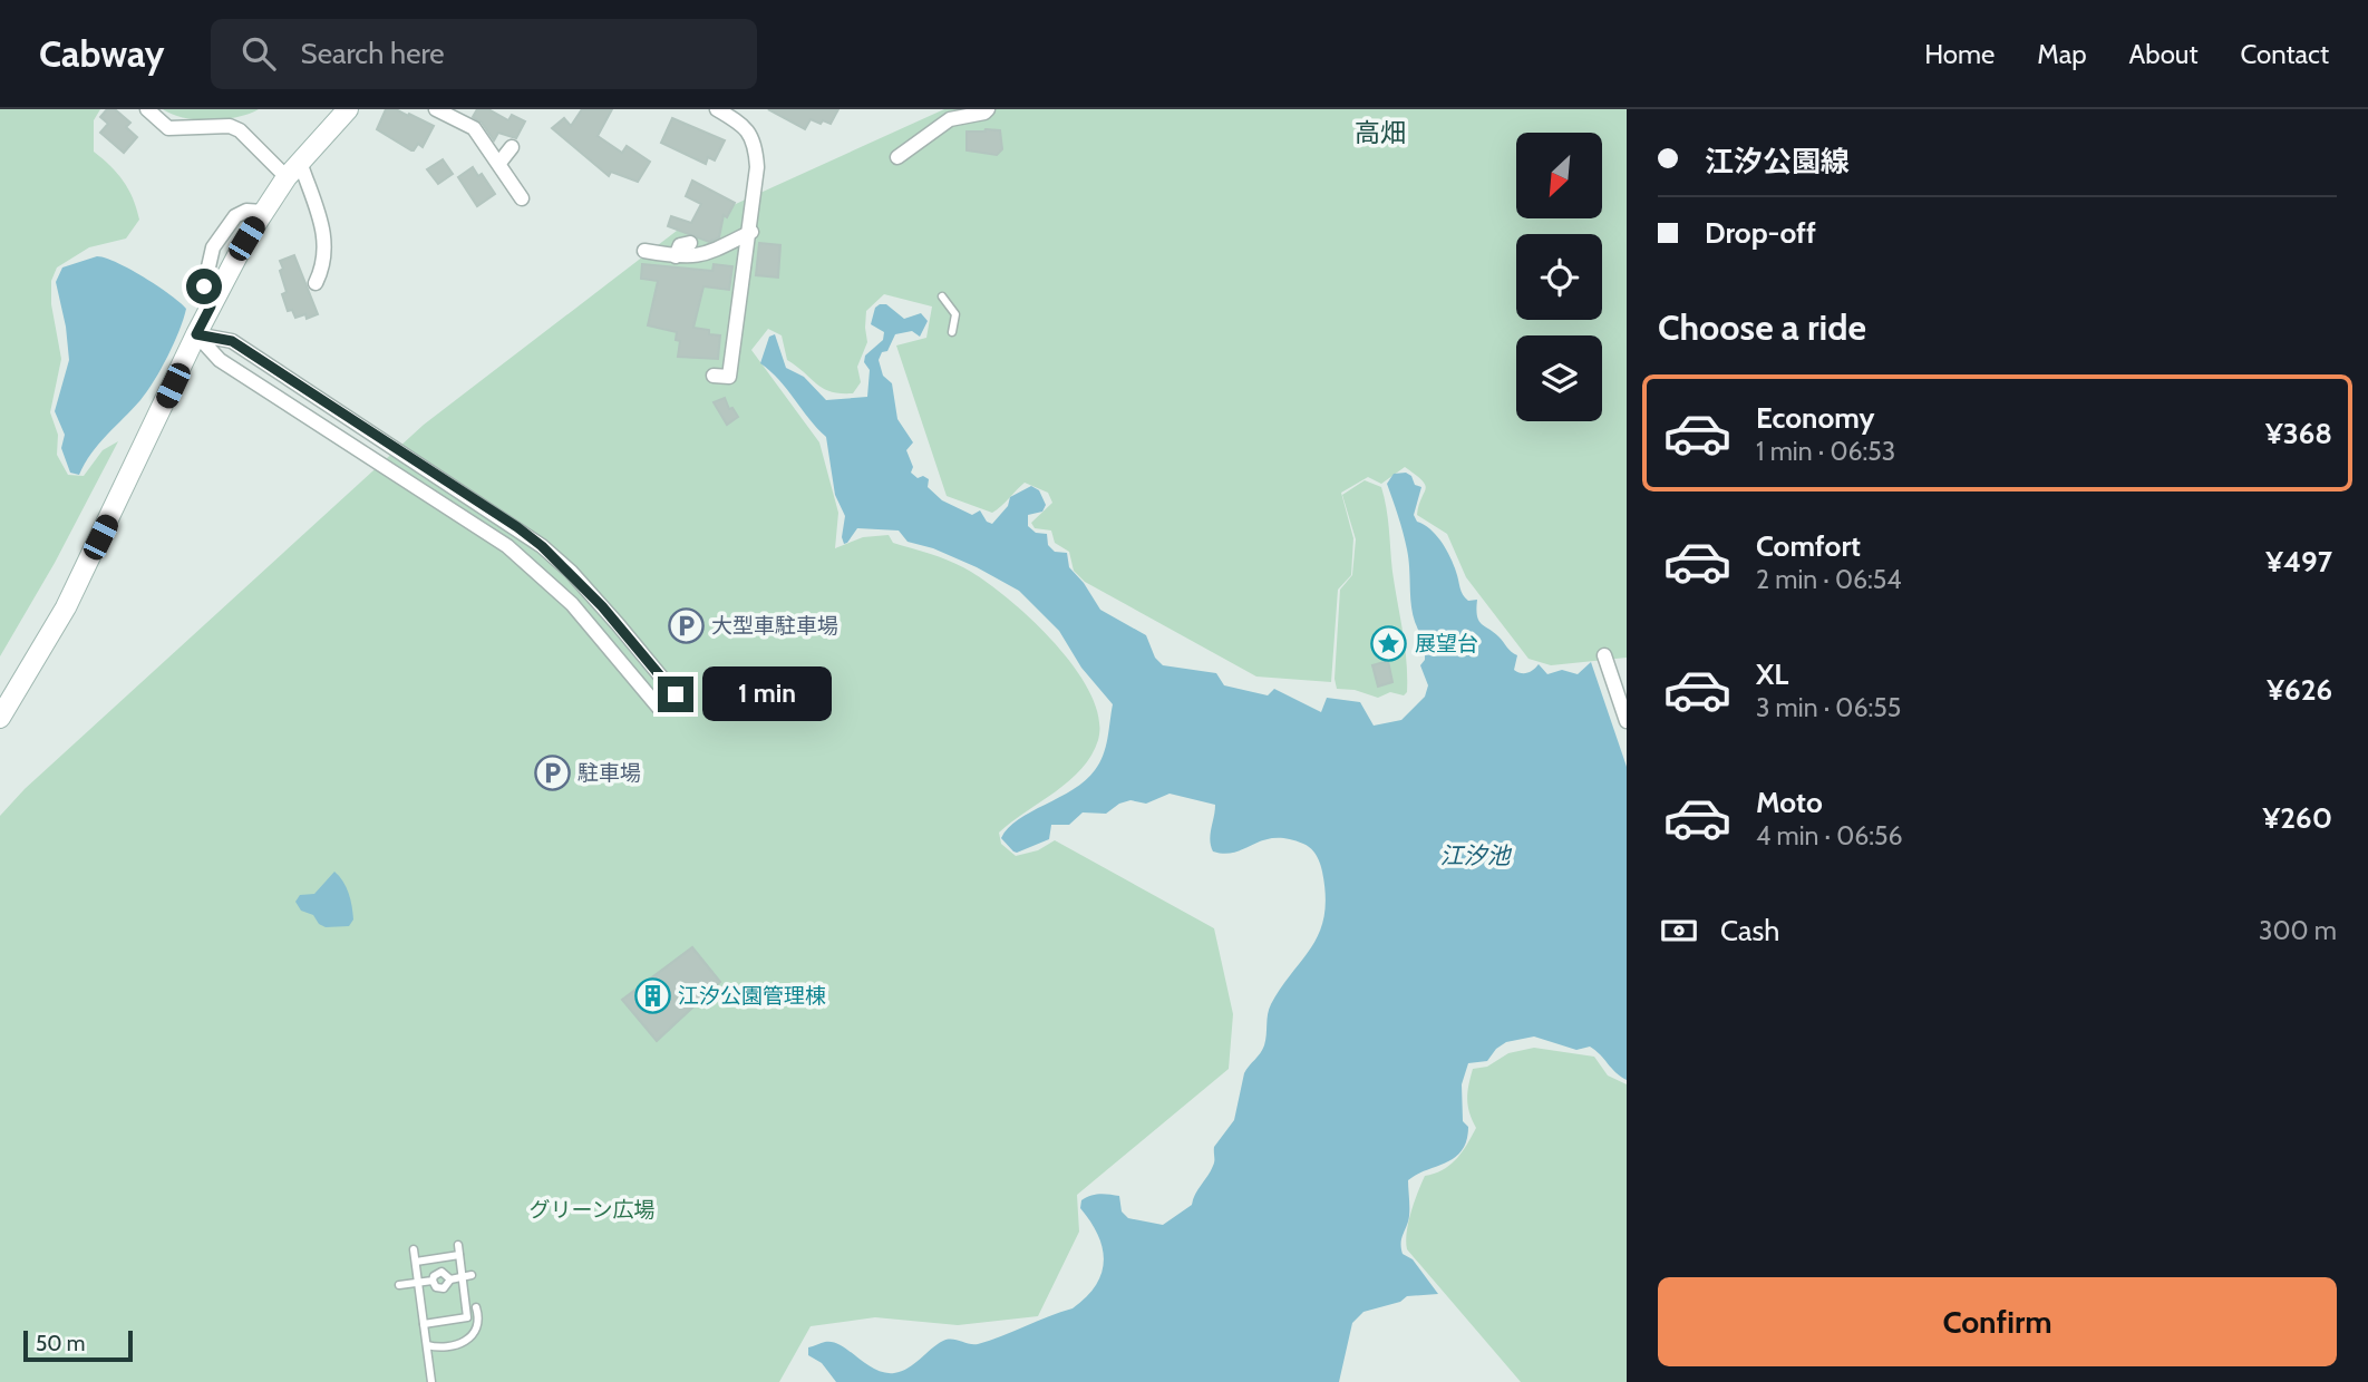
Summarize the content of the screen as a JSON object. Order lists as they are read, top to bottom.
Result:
{
  "districts": ["高畑"],
  "water": ["江汐池"],
  "parks": ["グリーン広場"],
  "places": {
    "parking": ["大型車駐車場", "駐車場"],
    "place": ["展望台"],
    "building": ["江汐公園管理棟"]
  },
  "scale_bar": "50 m",
  "north": "bottom left",
  "page": {
    "header": "Cabway",
    "search": "Search here",
    "nav": [
      "Home",
      "Map",
      "About",
      "Contact"
    ],
    "banner": ["江汐公園線", "Drop-off"],
    "heading": "Choose a ride",
    "list": [
      {
        "name": "Economy",
        "note": "1 min · 06:53",
        "value": "¥368"
      },
      {
        "name": "Comfort",
        "note": "2 min · 06:54",
        "value": "¥497"
      },
      {
        "name": "XL",
        "note": "3 min · 06:55",
        "value": "¥626"
      },
      {
        "name": "Moto",
        "note": "4 min · 06:56",
        "value": "¥260"
      }
    ],
    "bubble": "1 min",
    "pay": ["Cash", "300 m"],
    "buttons": "Confirm",
    "scale": "50 m"
  }
}
